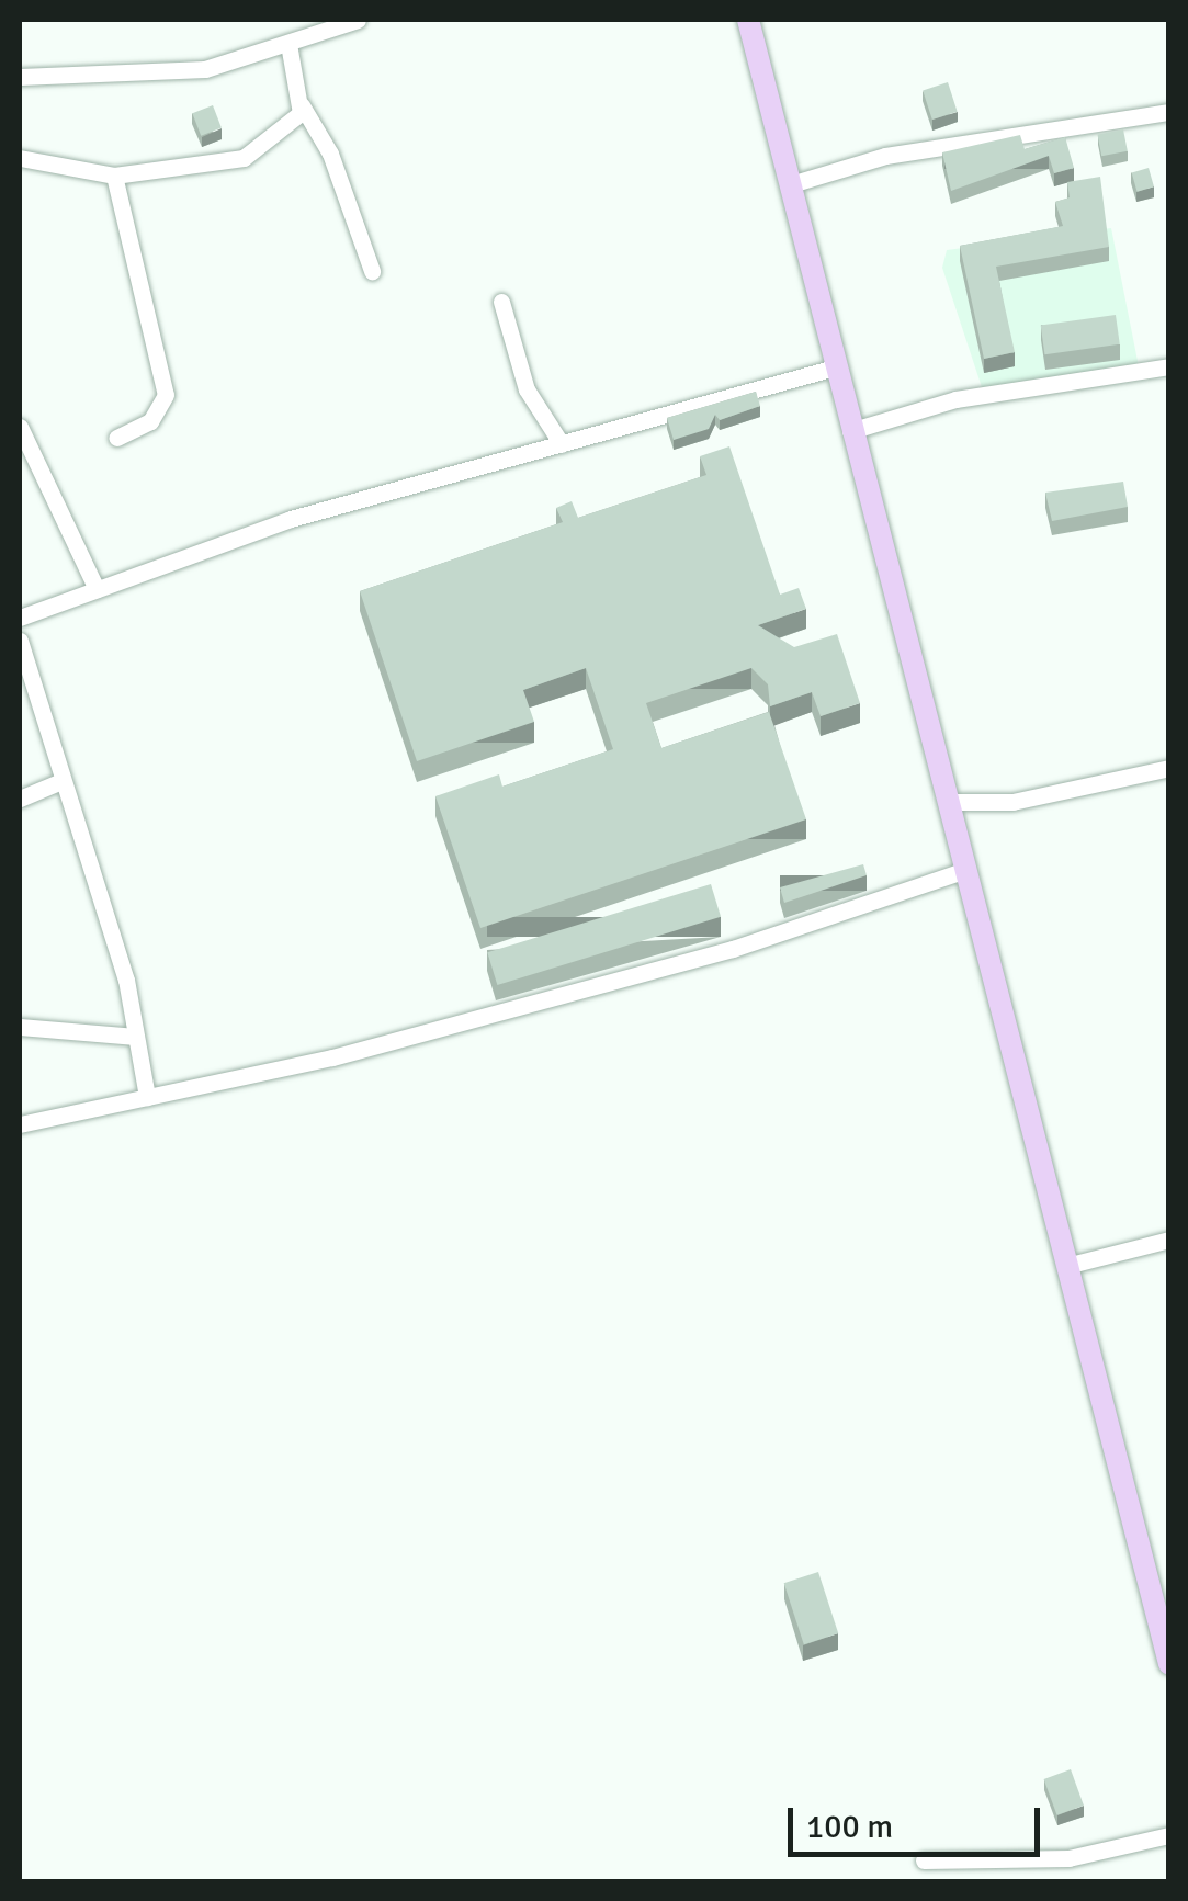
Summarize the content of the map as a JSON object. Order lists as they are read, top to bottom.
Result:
{
  "scale_bar": "100 m"
}
